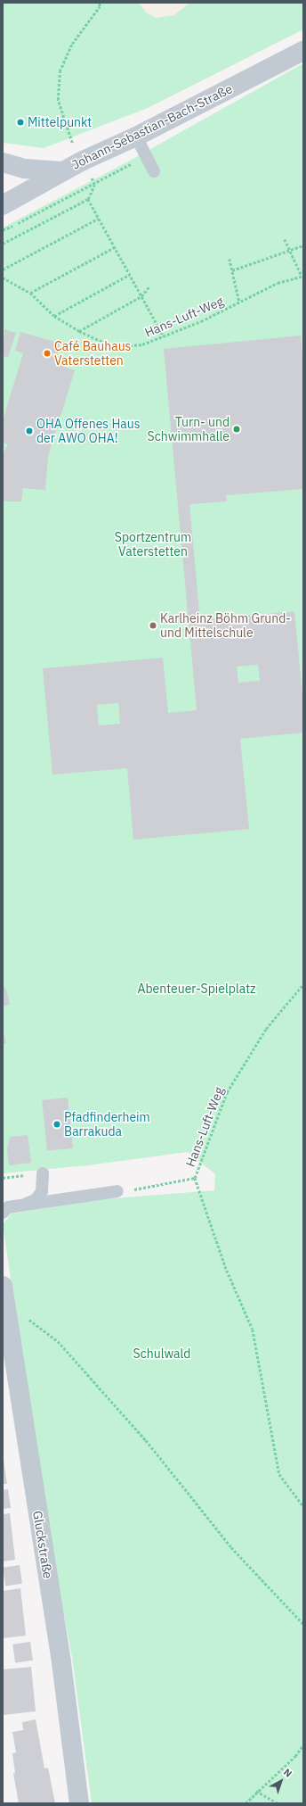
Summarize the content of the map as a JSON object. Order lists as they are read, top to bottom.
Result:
{
  "streets": {
    "street": ["Johann-Sebastian-Bach-Straße", "Gluckstraße"],
    "path": ["Hans-Luft-Weg"]
  },
  "parks": ["Sportzentrum Vaterstetten", "Abenteuer-Spielplatz", "Schulwald"],
  "places": [
    "Mittelpunkt",
    "Café Bauhaus Vaterstetten",
    "Turn- und Schwimmhalle",
    "OHA Offenes Haus der AWO OHA!",
    "Karlheinz Böhm Grund- und Mittelschule",
    "Pfadfinderheim Barrakuda"
  ],
  "north": "top right"
}
